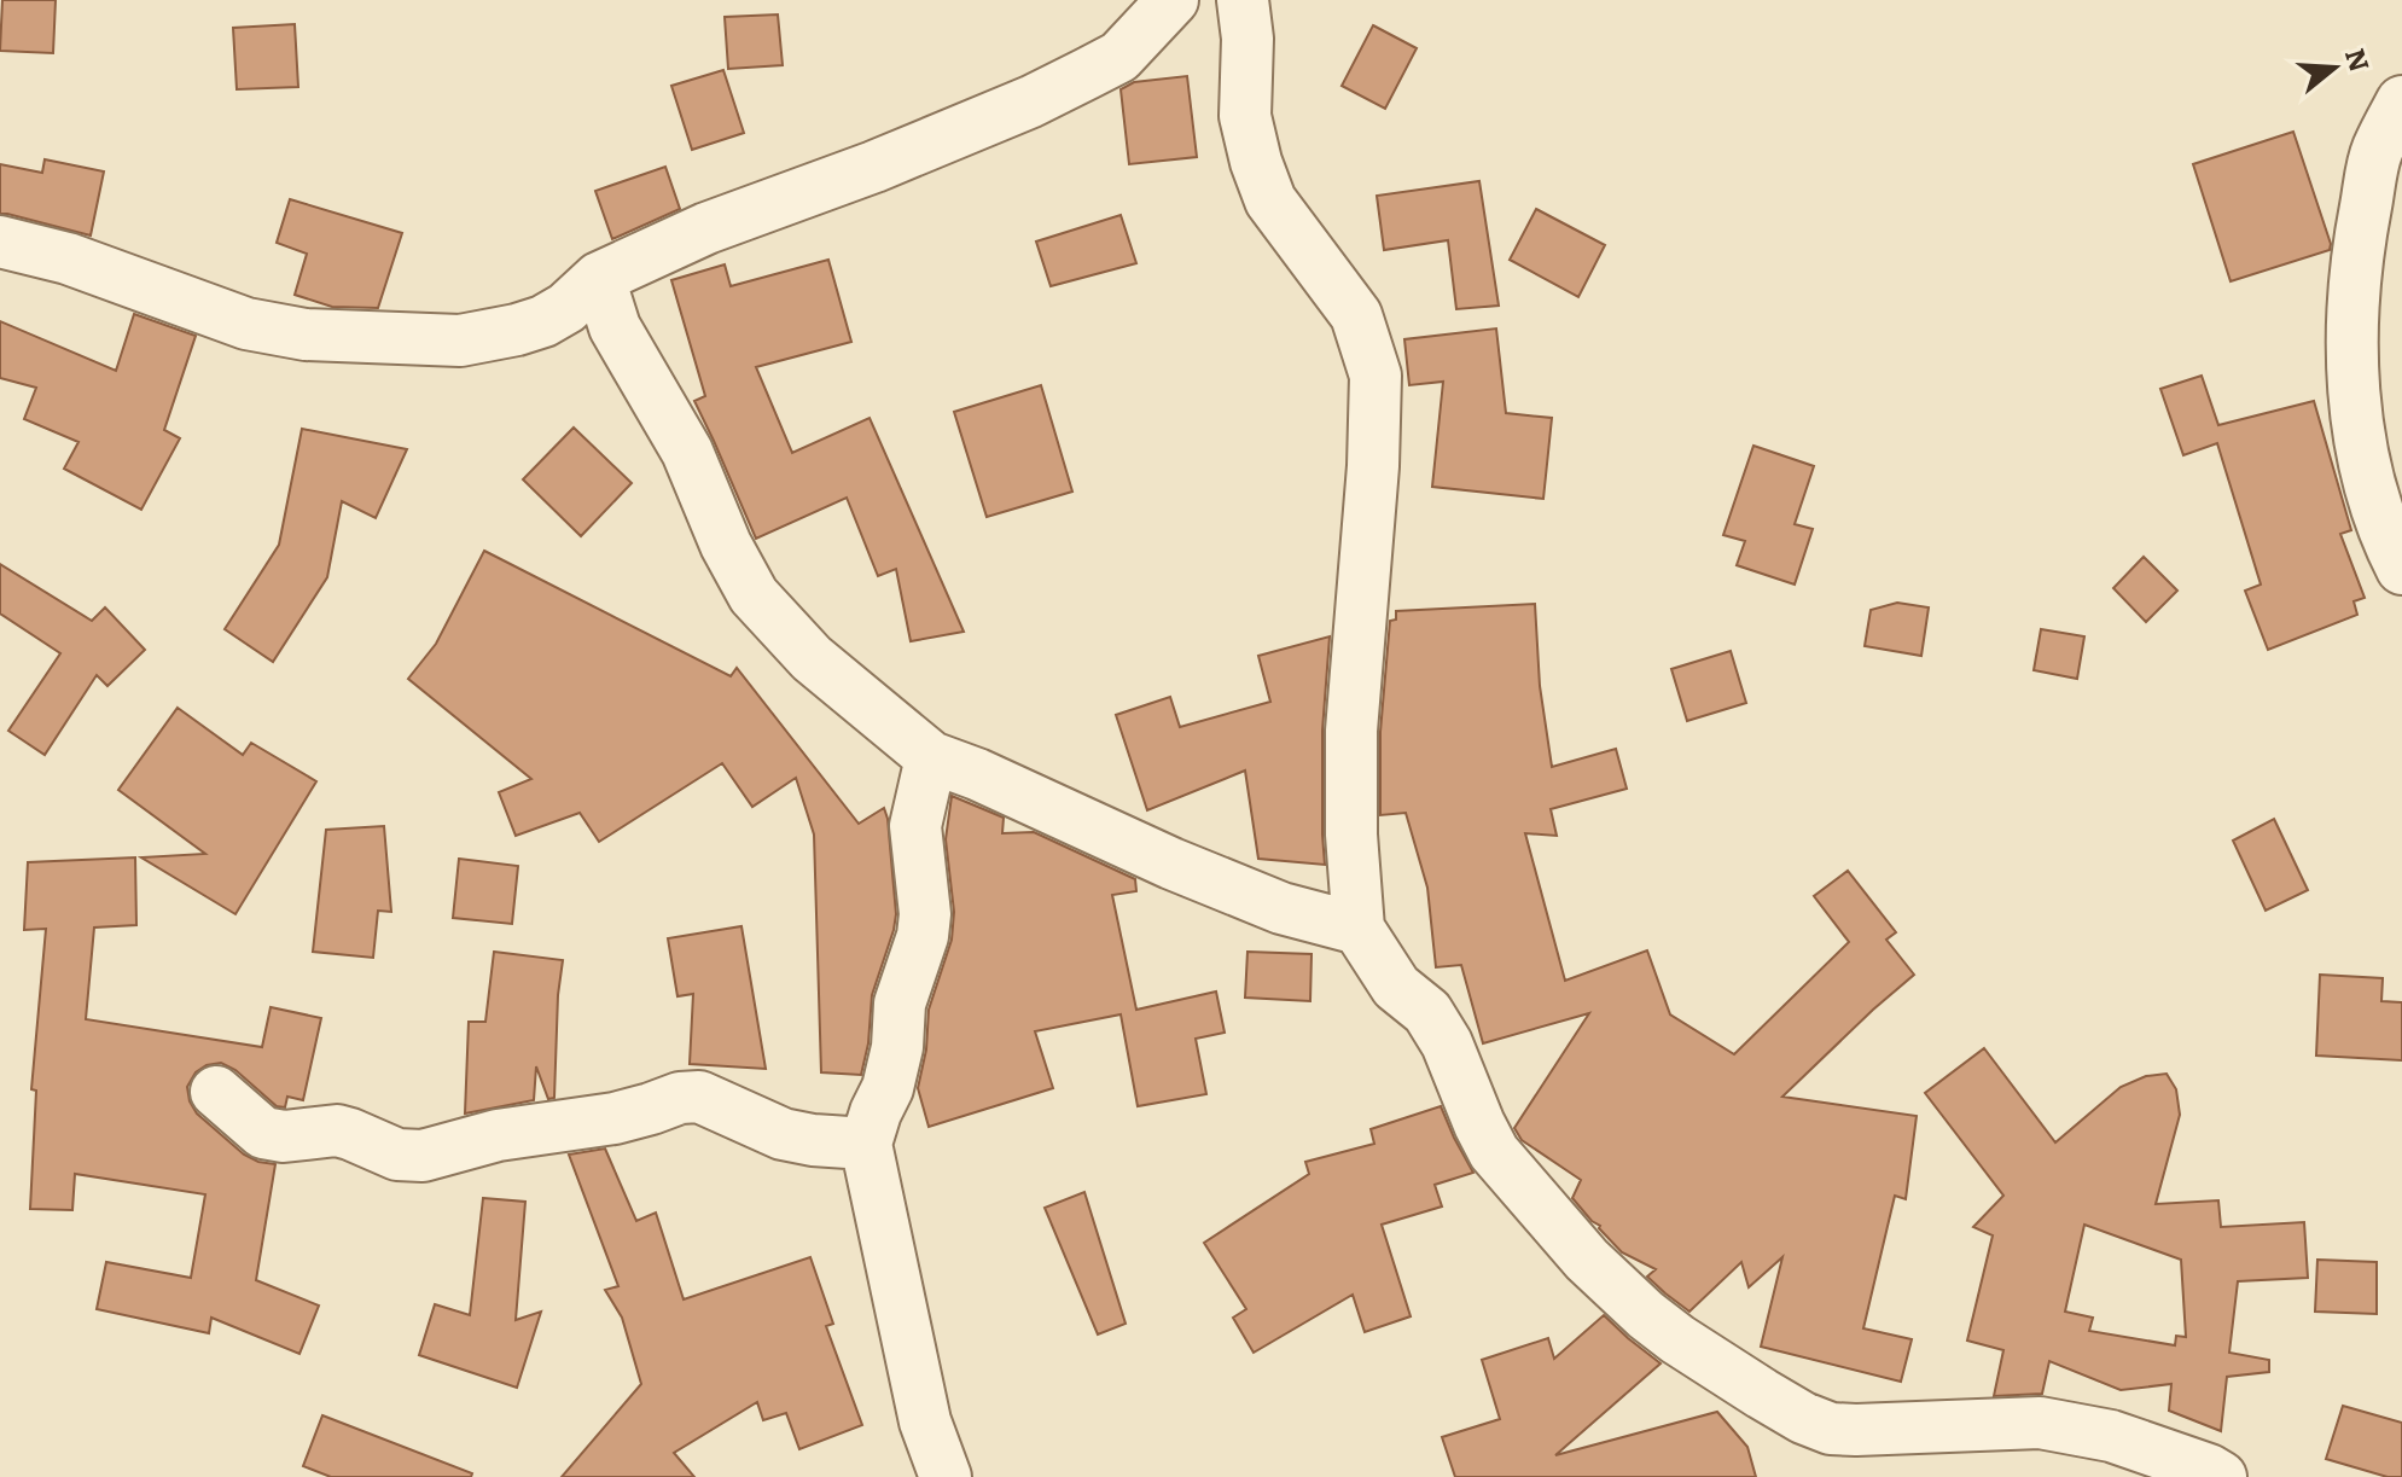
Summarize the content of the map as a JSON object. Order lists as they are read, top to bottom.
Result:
{
  "north": "right"
}
